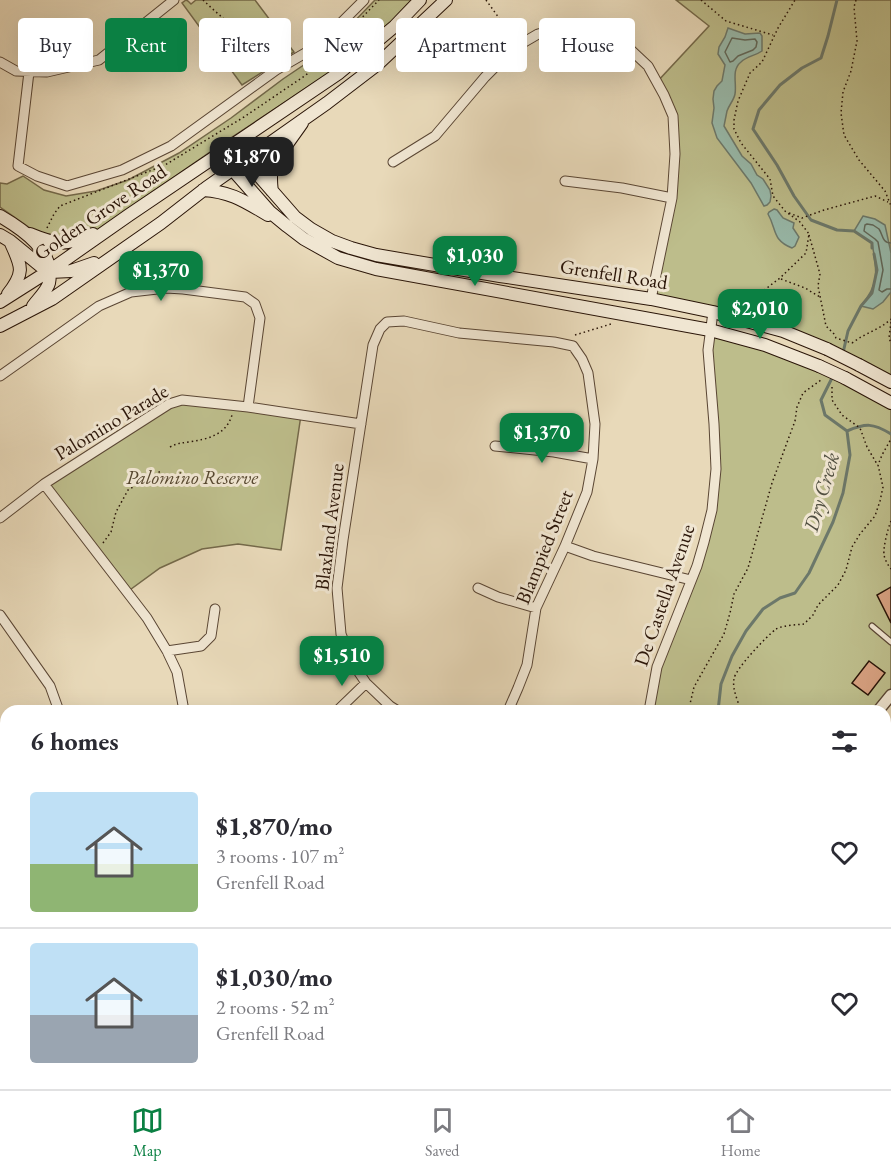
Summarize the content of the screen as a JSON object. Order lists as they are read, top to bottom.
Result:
{
  "streets": {
    "main road": ["Golden Grove Road", "Grenfell Road"],
    "street": [
      "Palomino Parade",
      "Blaxland Avenue",
      "Blampied Street",
      "De Castella Avenue"
    ]
  },
  "crossings": [
    ["Golden Grove Road", "Grenfell Road"],
    ["Grenfell Road", "De Castella Avenue"],
    ["Palomino Parade", "Blaxland Avenue"],
    ["Blaxland Avenue", "Blampied Street"]
  ],
  "water": ["Dry Creek"],
  "parks": ["Palomino Reserve"],
  "page": {
    "chip": [
      "Buy",
      "Rent",
      "Filters",
      "New",
      "Apartment",
      "House"
    ],
    "price": [
      "$1,870",
      "$1,030",
      "$1,370",
      "$2,010",
      "$1,370",
      "$1,510"
    ],
    "heading": "6 homes",
    "list": [
      {
        "name": "$1,870/mo",
        "note": "3 rooms · 107 m² · Grenfell Road"
      },
      {
        "name": "$1,030/mo",
        "note": "2 rooms · 52 m² · Grenfell Road"
      }
    ],
    "tabs": ["Map", "Saved", "Home"]
  }
}
